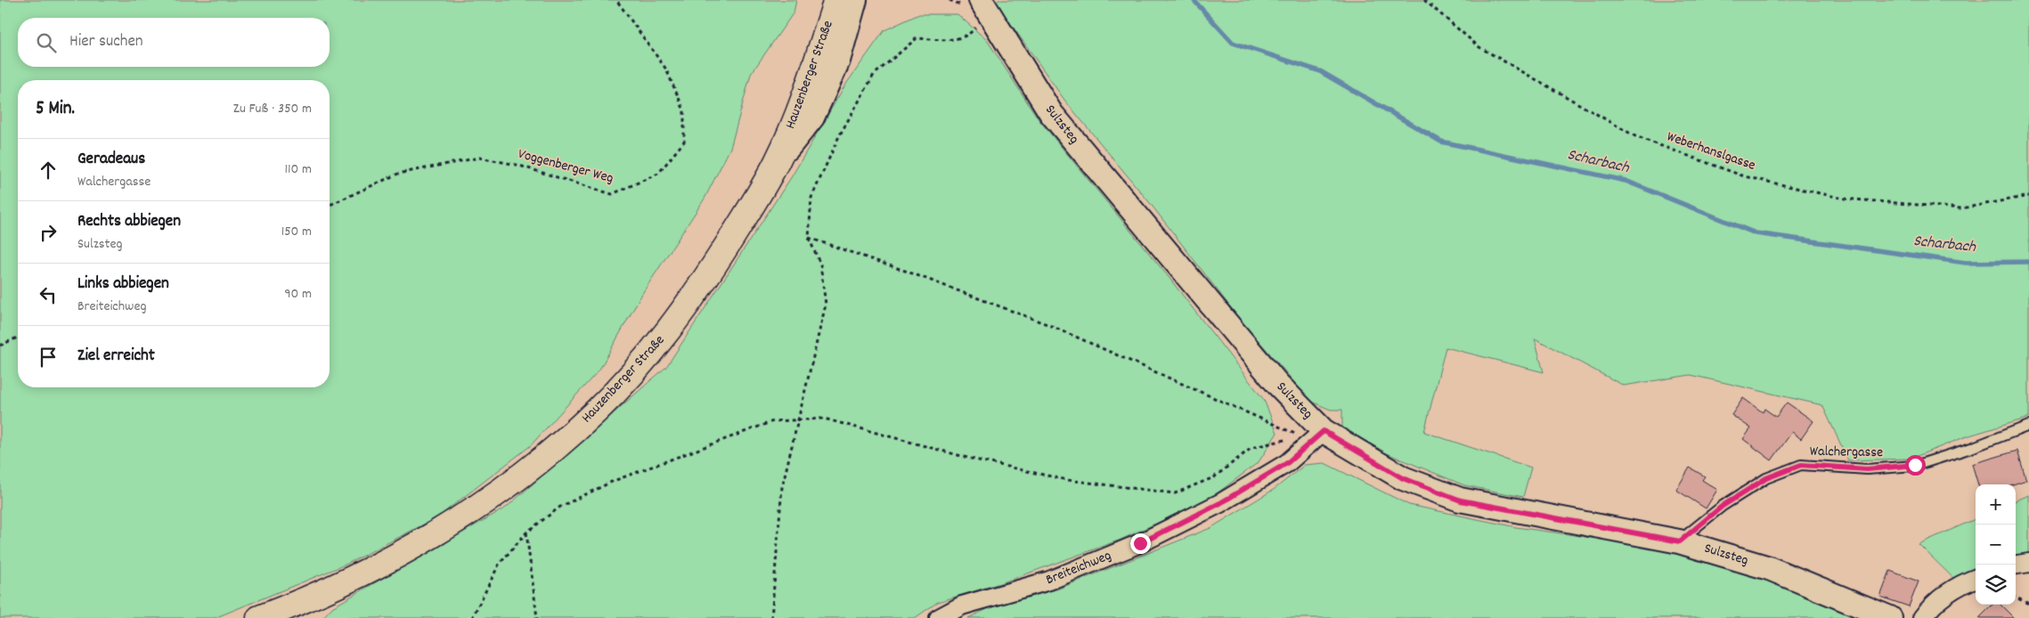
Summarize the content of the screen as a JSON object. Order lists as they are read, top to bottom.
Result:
{
  "streets": {
    "main road": ["Hauzenberger Straße"],
    "street": ["Sulzsteg", "Breiteichweg"],
    "lane": ["Walchergasse"],
    "path": ["Weberhanslgasse", "Voggenberger Weg"]
  },
  "crossings": [
    ["Sulzsteg", "Walchergasse"],
    ["Sulzsteg", "Breiteichweg"]
  ],
  "water": ["Scharbach"],
  "page": {
    "search": "Hier suchen",
    "heading": ["5 Min.", "Zu Fuß · 350 m"],
    "list": [
      ["Geradeaus", "Walchergasse", "110 m"],
      ["Rechts abbiegen", "Sulzsteg", "150 m"],
      ["Links abbiegen", "Breiteichweg", "90 m"],
      "Ziel erreicht"
    ],
    "map_buttons": ["+", "−"]
  }
}
